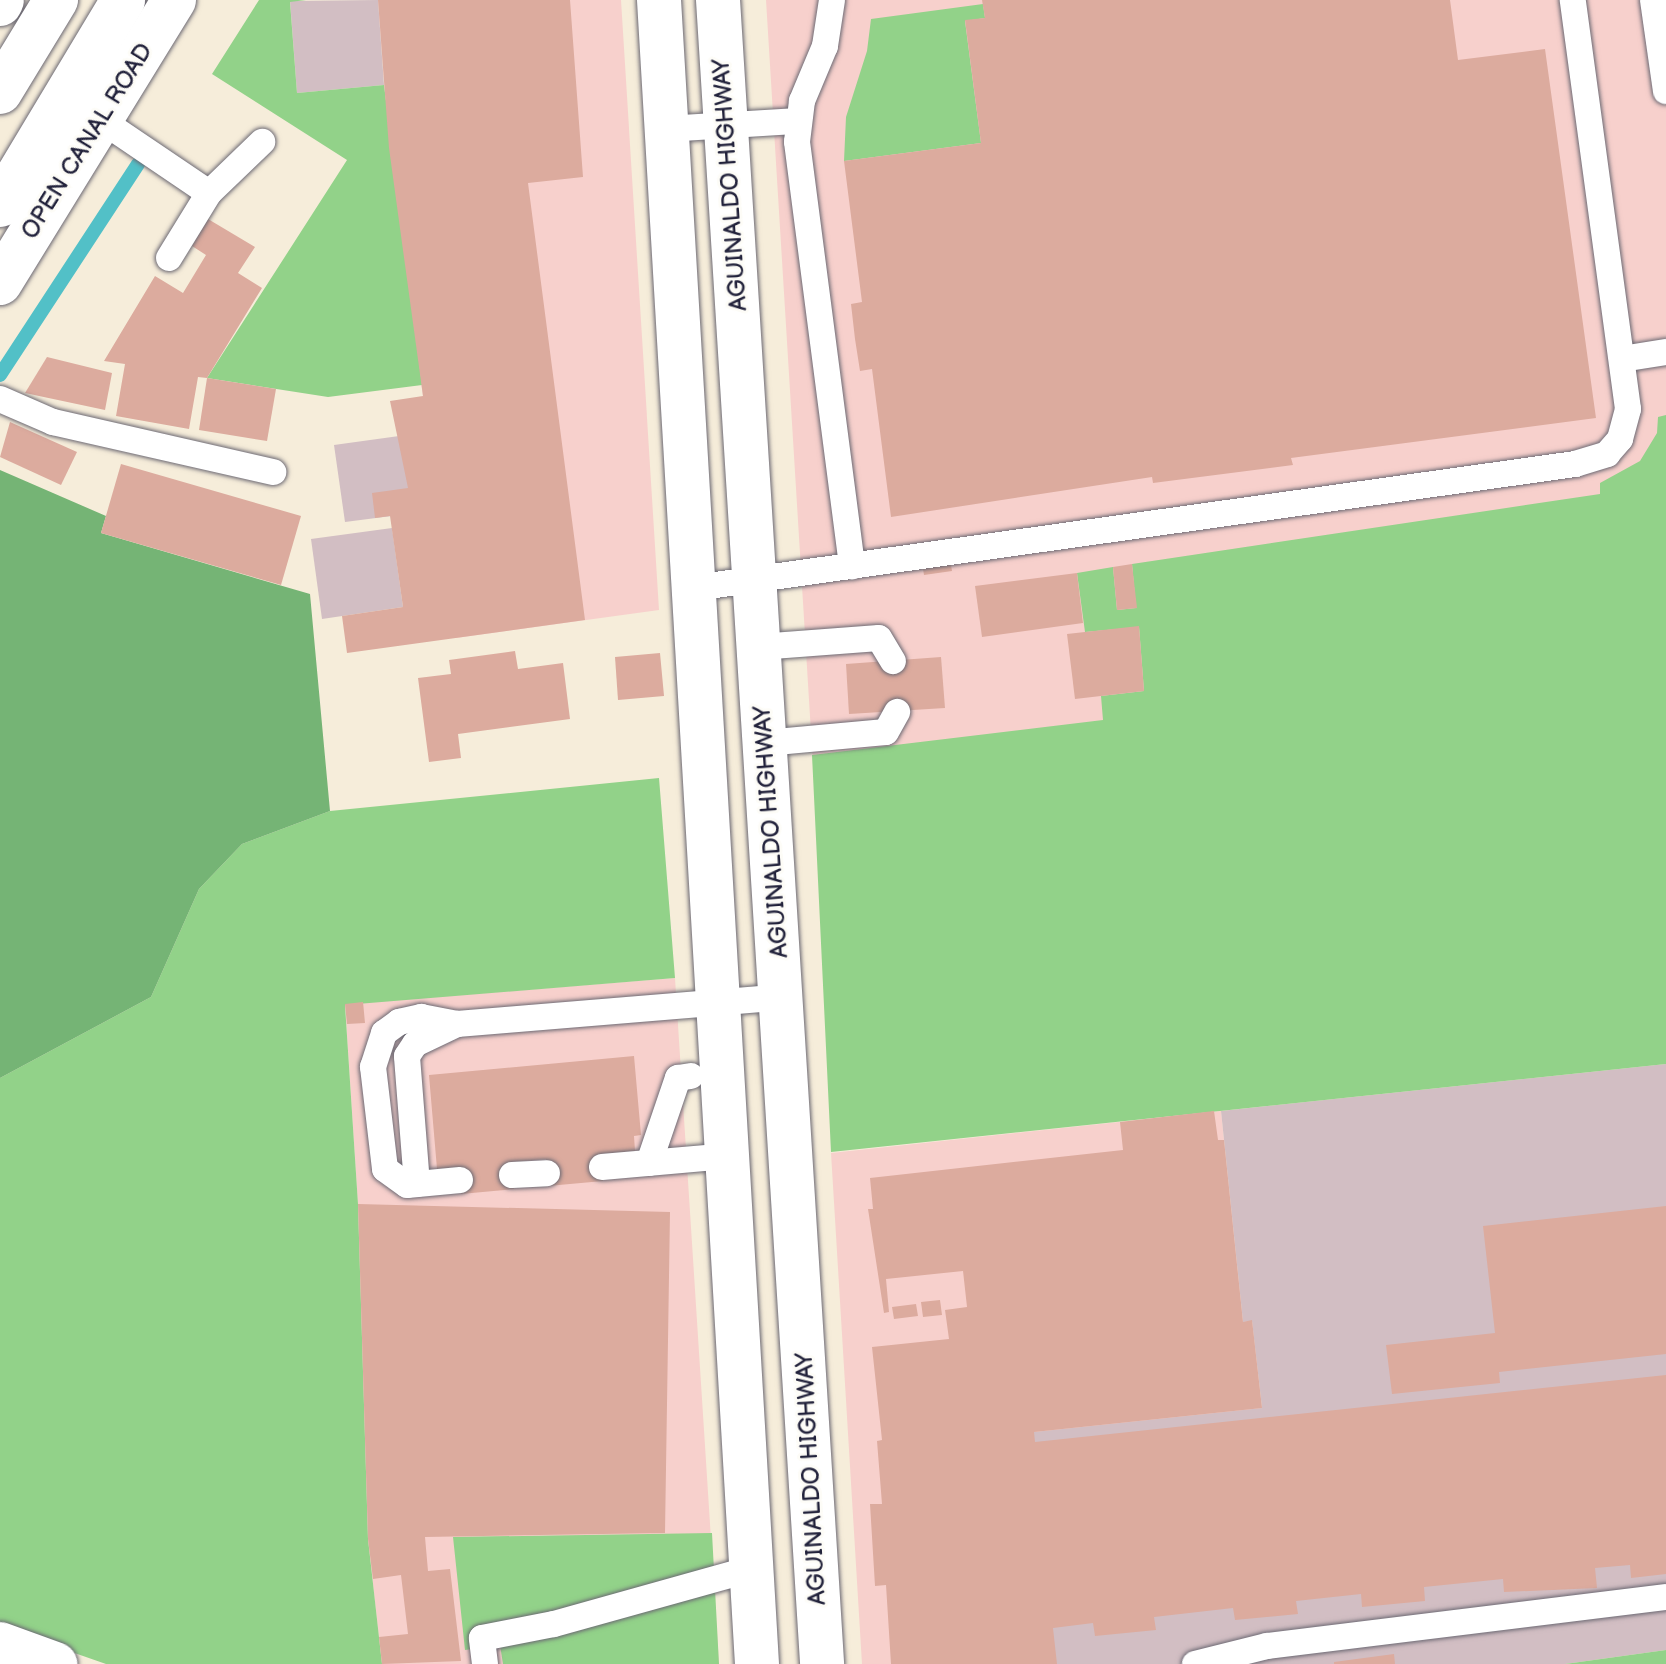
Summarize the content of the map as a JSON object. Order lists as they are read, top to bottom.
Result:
{
  "streets": {
    "main road": ["OPEN CANAL ROAD", "AGUINALDO HIGHWAY"]
  }
}
